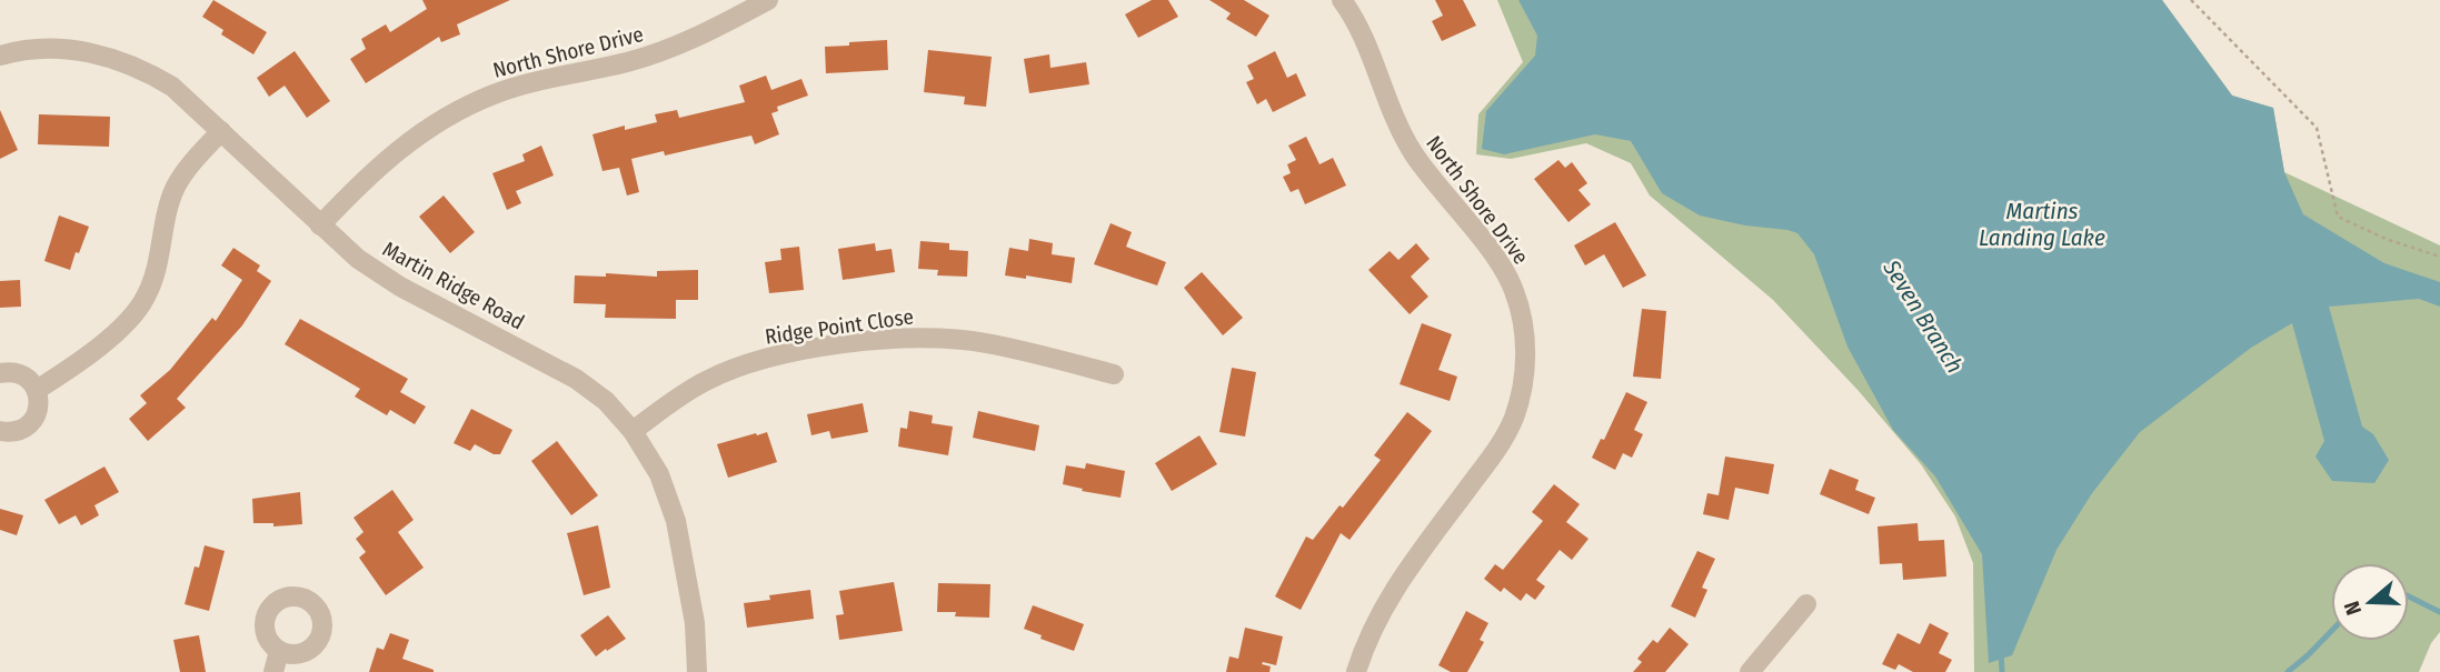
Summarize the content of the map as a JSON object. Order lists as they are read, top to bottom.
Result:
{
  "streets": {
    "street": ["North Shore Drive", "Martin Ridge Road", "Ridge Point Close"]
  },
  "crossings": [
    ["North Shore Drive", "Martin Ridge Road"],
    ["Martin Ridge Road", "Ridge Point Close"]
  ],
  "water": ["Martins Landing Lake", "Seven Branch"],
  "north": "left"
}
